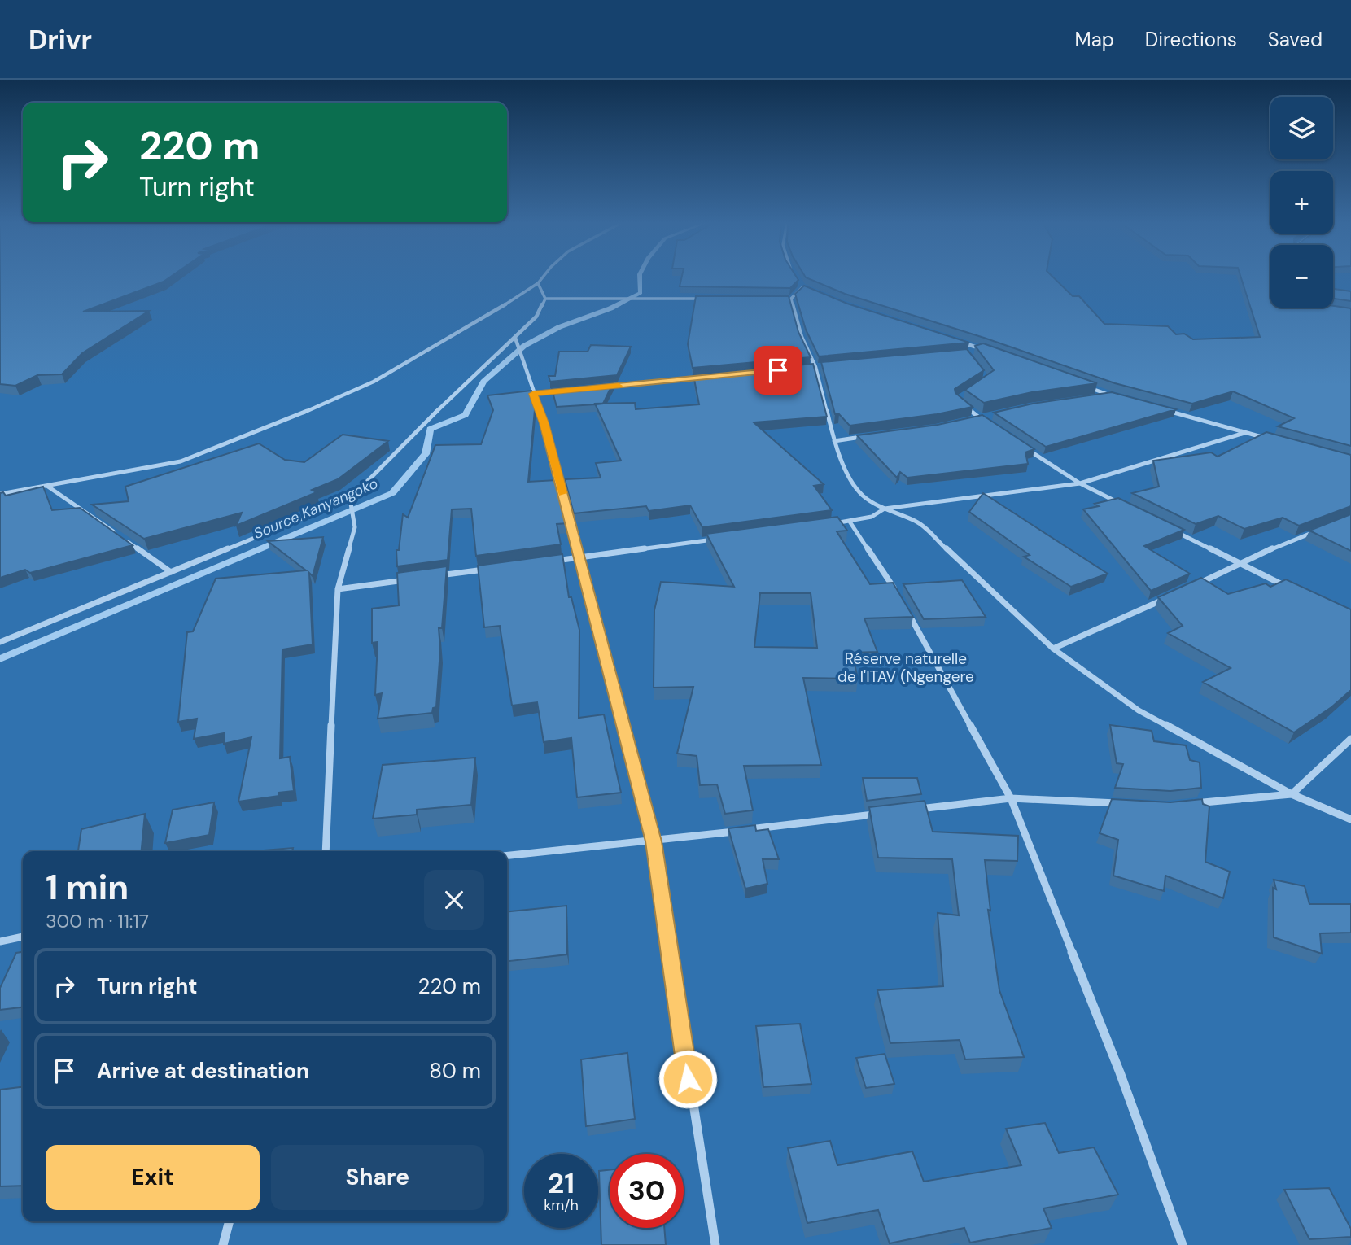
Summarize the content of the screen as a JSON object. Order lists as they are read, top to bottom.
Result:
{
  "water": ["Source Kanyangoko"],
  "parks": ["Réserve naturelle de l'ITAV (Ngengere"],
  "page": {
    "header": "Drivr",
    "nav": ["Map", "Directions", "Saved"],
    "map_buttons": ["+", "−"],
    "turn": ["220 m", "Turn right"],
    "heading": ["1 min", "300 m · 11:17"],
    "list": [
      {
        "name": "Turn right",
        "value": "220 m"
      },
      {
        "name": "Arrive at destination",
        "value": "80 m"
      }
    ],
    "buttons": ["Exit", "Share"],
    "speed": "21 km/h",
    "limit": "30"
  }
}
